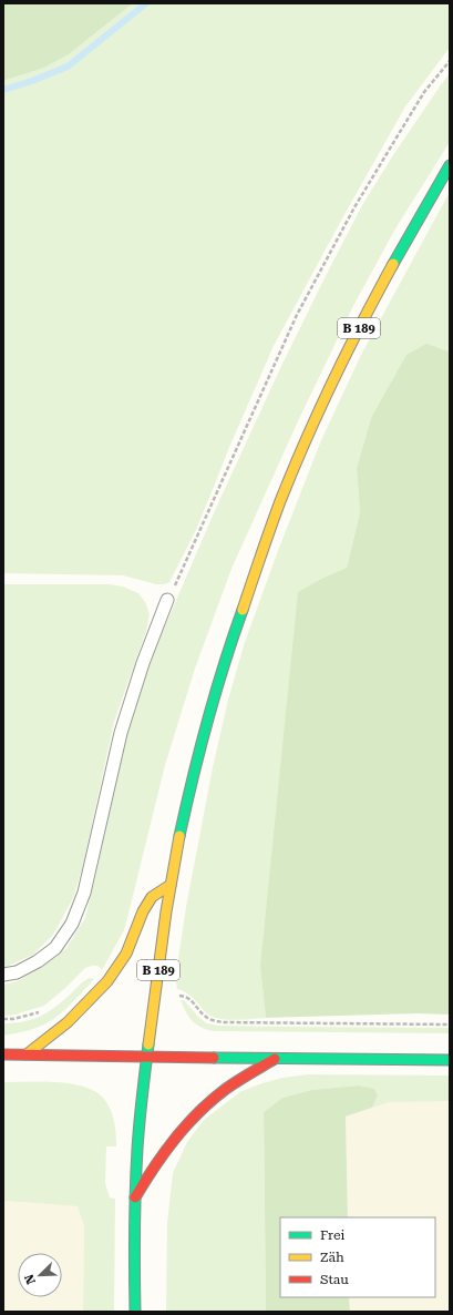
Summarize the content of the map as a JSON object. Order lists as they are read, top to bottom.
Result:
{
  "streets": {
    "main road": ["B 189"]
  },
  "legend": ["Frei", "Zäh", "Stau"],
  "north": "bottom left"
}
